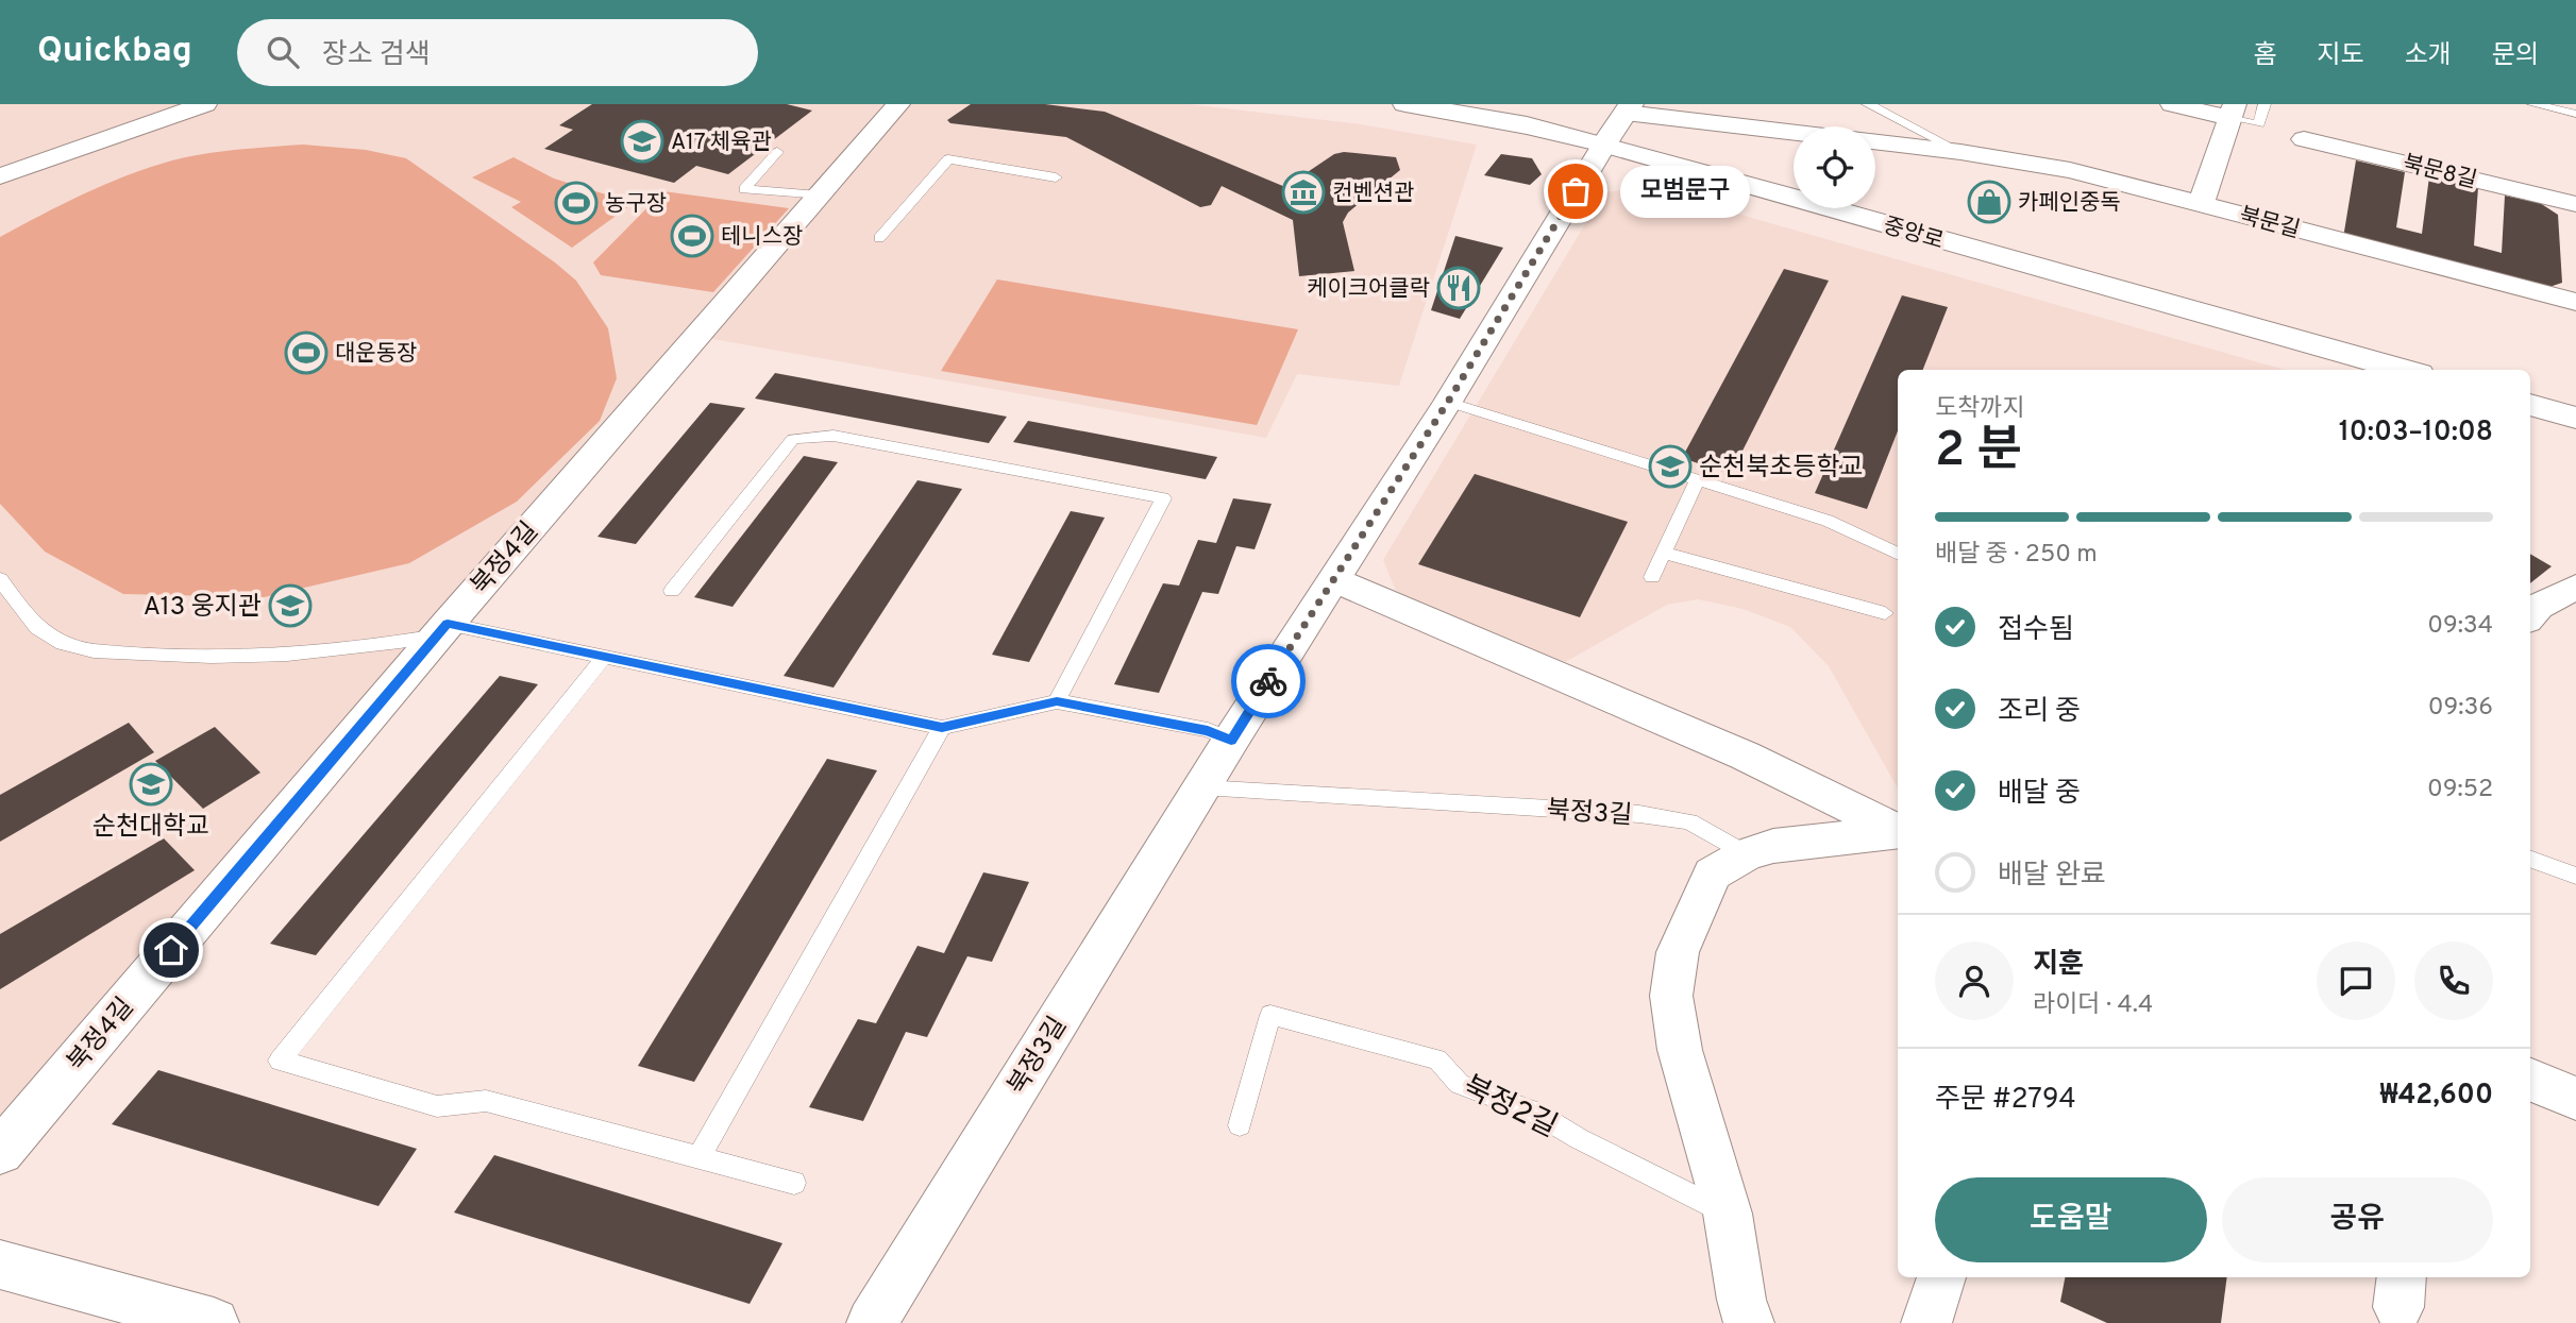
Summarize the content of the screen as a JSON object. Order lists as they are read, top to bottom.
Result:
{
  "streets": {
    "main road": ["중앙로"],
    "street": [
      "북문8길",
      "북문길",
      "북정4길",
      "북정3길"
    ],
    "lane": ["북정2길"]
  },
  "crossings": [
    ["중앙로", "북정3길"]
  ],
  "places": {
    "school or university": [
      "A17 체육관",
      "순천북초등학교",
      "A13 웅지관",
      "순천대학교"
    ],
    "other": ["모범문구"],
    "museum": ["컨벤션관"],
    "shop": ["카페인중독"],
    "sports": ["농구장", "테니스장", "대운동장"],
    "restaurant": ["케이크어클락"]
  },
  "page": {
    "header": "Quickbag",
    "search": "장소 검색",
    "nav": [
      "홈",
      "지도",
      "소개",
      "문의"
    ],
    "bubble": "모범문구",
    "heading": ["2 분", "도착까지", "10:03–10:08"],
    "panel": [
      "지훈",
      "라이더 · 4.4",
      "주문 #2794",
      "₩42,600"
    ],
    "bar": "배달 중 · 250 m",
    "list": [
      ["접수됨", "09:34"],
      ["조리 중", "09:36"],
      ["배달 중", "09:52"],
      "배달 완료"
    ],
    "buttons": ["도움말", "공유"]
  }
}
